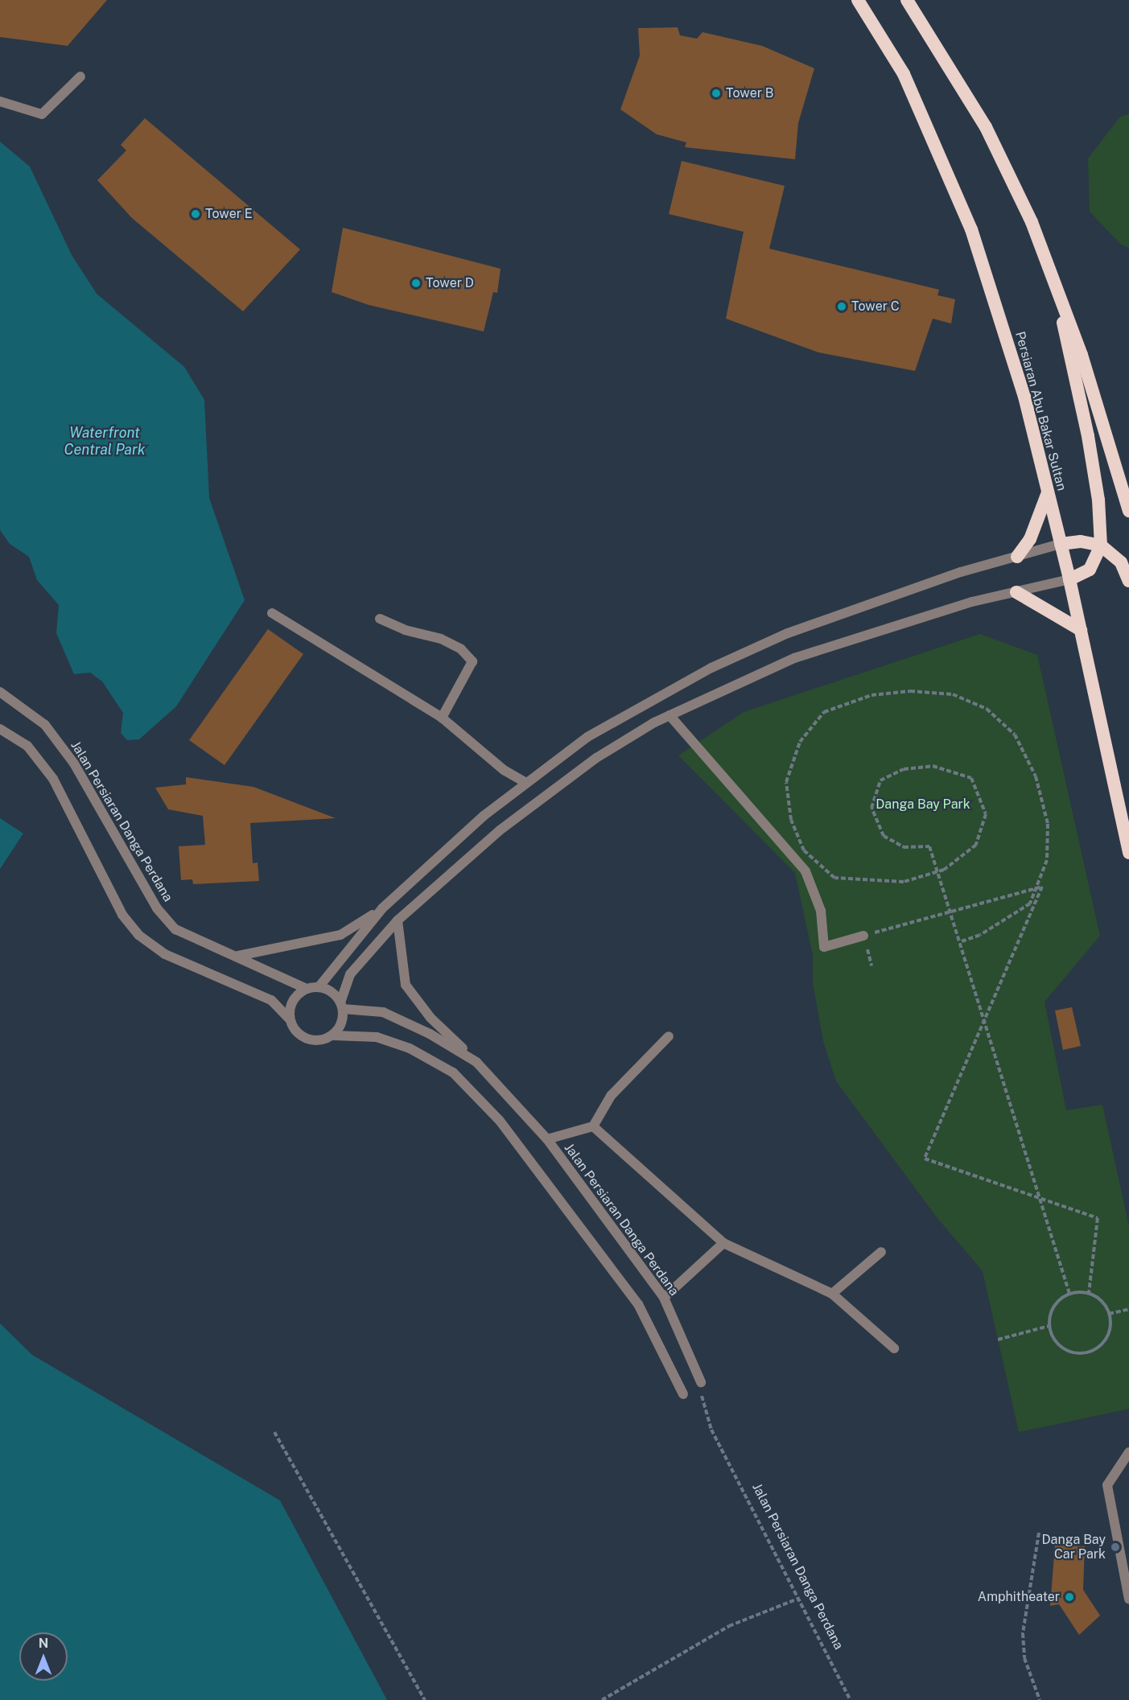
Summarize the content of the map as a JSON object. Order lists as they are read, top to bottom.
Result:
{
  "streets": {
    "highway": ["Persiaran Abu Bakar Sultan"],
    "street": ["Jalan Persiaran Danga Perdana"]
  },
  "water": ["Waterfront Central Park"],
  "parks": ["Danga Bay Park"],
  "places": [
    "Tower B",
    "Tower E",
    "Tower D",
    "Tower C",
    "Danga Bay Car Park",
    "Amphitheater"
  ],
  "north": "top"
}
